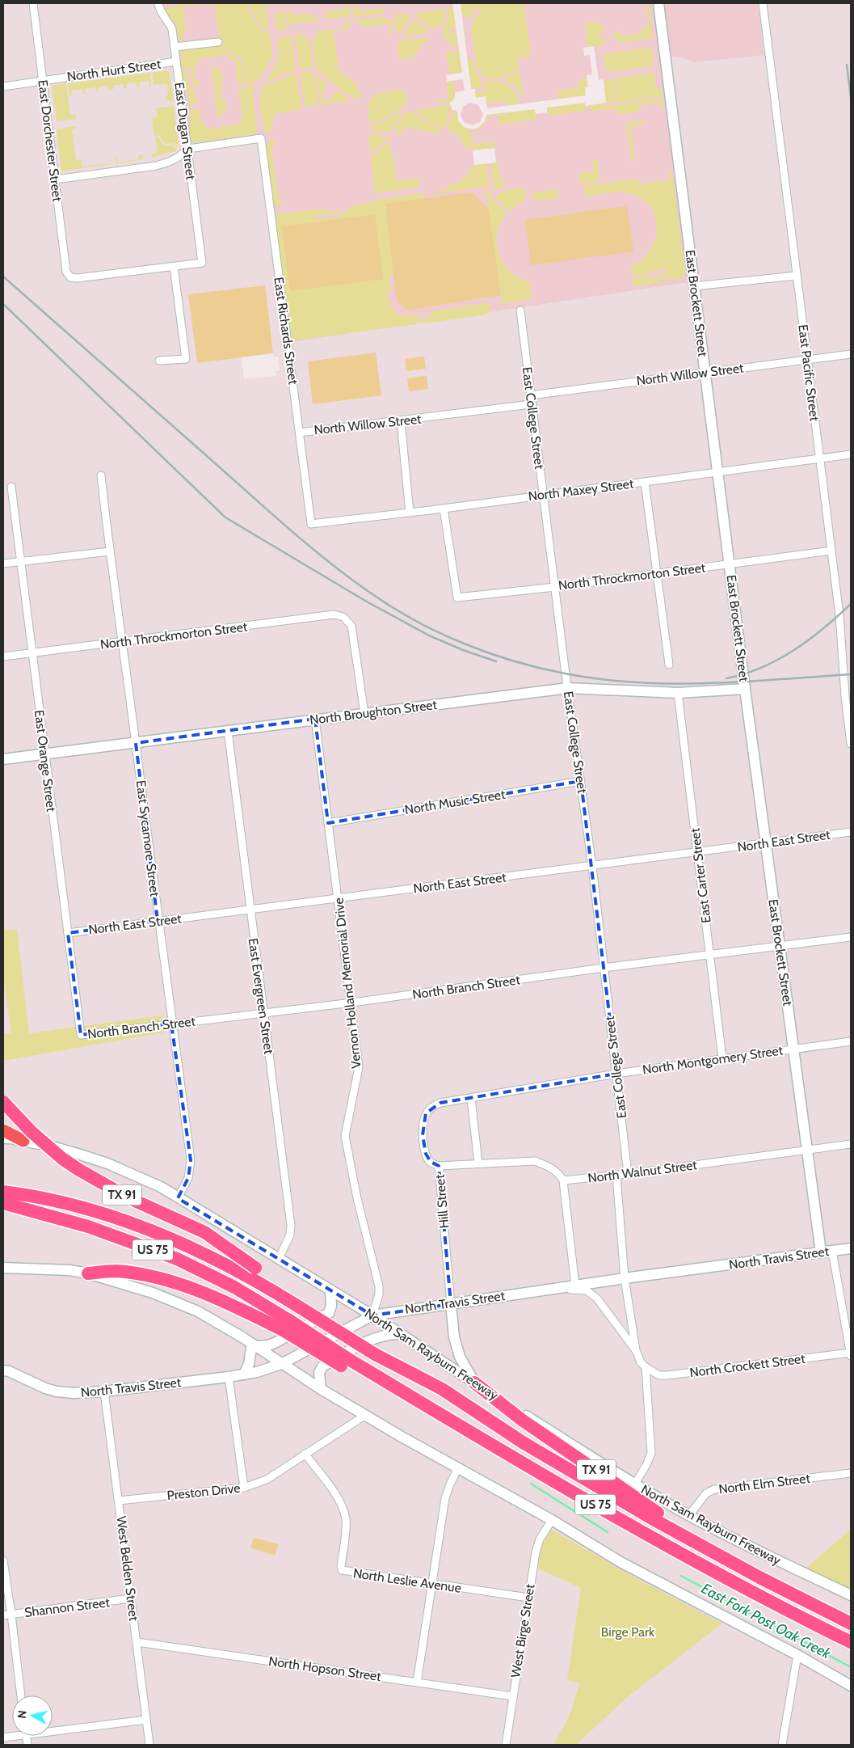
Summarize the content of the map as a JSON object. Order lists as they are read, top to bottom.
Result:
{
  "streets": {
    "highway": ["TX 91", "US 75", "North Sam Rayburn Freeway"],
    "main road": ["East Brockett Street", "North Broughton Street", "North Travis Street"],
    "street": [
      "North Hurt Street",
      "East Dugan Street",
      "East Dorchester Street",
      "East Richards Street",
      "East Pacific Street",
      "North Willow Street",
      "East College Street",
      "North Maxey Street",
      "North Throckmorton Street",
      "East Orange Street",
      "North Music Street",
      "East Sycamore Street",
      "North East Street",
      "East Carter Street",
      "Vernon Holland Memorial Drive",
      "North Branch Street",
      "East Evergreen Street",
      "North Montgomery Street",
      "North Walnut Street",
      "Hill Street",
      "North Crockett Street",
      "North Elm Street",
      "Preston Drive",
      "West Belden Street",
      "North Leslie Avenue",
      "Shannon Street",
      "West Birge Street",
      "North Hopson Street"
    ]
  },
  "crossings": [
    ["North Hurt Street", "East Dugan Street"],
    ["North Hurt Street", "East Dorchester Street"],
    ["East Dugan Street", "East Dorchester Street"],
    ["East Dugan Street", "East Richards Street"],
    ["East Brockett Street", "North Willow Street"],
    ["East Brockett Street", "North Maxey Street"],
    ["East Brockett Street", "North Throckmorton Street"],
    ["East Brockett Street", "North Broughton Street"],
    ["East Brockett Street", "North East Street"],
    ["East Brockett Street", "North Branch Street"],
    ["East Brockett Street", "North Montgomery Street"],
    ["East Brockett Street", "North Walnut Street"],
    ["East Brockett Street", "North Travis Street"],
    ["East Richards Street", "North Willow Street"],
    ["East Richards Street", "North Maxey Street"],
    ["East Pacific Street", "North Willow Street"],
    ["East Pacific Street", "North Maxey Street"],
    ["East Pacific Street", "North Throckmorton Street"],
    ["North Willow Street", "East College Street"],
    ["East College Street", "North Maxey Street"],
    ["East College Street", "North Throckmorton Street"],
    ["East College Street", "North Broughton Street"],
    ["East College Street", "North Music Street"],
    ["East College Street", "North East Street"],
    ["East College Street", "North Branch Street"],
    ["East College Street", "North Montgomery Street"],
    ["East College Street", "North Walnut Street"],
    ["North Maxey Street", "North Throckmorton Street"],
    ["North Throckmorton Street", "North Broughton Street"],
    ["North Throckmorton Street", "East Orange Street"],
    ["North Throckmorton Street", "East Sycamore Street"],
    ["North Broughton Street", "East Orange Street"],
    ["North Broughton Street", "East Sycamore Street"],
    ["North Broughton Street", "East Carter Street"],
    ["North Broughton Street", "Vernon Holland Memorial Drive"],
    ["North Broughton Street", "East Evergreen Street"],
    ["East Orange Street", "North East Street"],
    ["East Orange Street", "North Branch Street"],
    ["North Music Street", "Vernon Holland Memorial Drive"],
    ["East Sycamore Street", "North East Street"],
    ["East Sycamore Street", "North Branch Street"],
    ["East Sycamore Street", "North Sam Rayburn Freeway"],
    ["North East Street", "East Carter Street"],
    ["North East Street", "Vernon Holland Memorial Drive"],
    ["North East Street", "East Evergreen Street"],
    ["East Carter Street", "North Branch Street"],
    ["East Carter Street", "North Montgomery Street"],
    ["Vernon Holland Memorial Drive", "North Branch Street"],
    ["Vernon Holland Memorial Drive", "North Travis Street"],
    ["Vernon Holland Memorial Drive", "North Sam Rayburn Freeway"],
    ["North Branch Street", "East Evergreen Street"],
    ["East Evergreen Street", "North Sam Rayburn Freeway"],
    ["North Montgomery Street", "Hill Street"],
    ["TX 91", "North Sam Rayburn Freeway"],
    ["Hill Street", "North Travis Street"],
    ["North Travis Street", "North Sam Rayburn Freeway"],
    ["North Travis Street", "West Belden Street"],
    ["North Sam Rayburn Freeway", "North Elm Street"],
    ["Preston Drive", "West Belden Street"],
    ["Preston Drive", "North Leslie Avenue"],
    ["West Belden Street", "Shannon Street"],
    ["West Belden Street", "North Hopson Street"],
    ["North Leslie Avenue", "West Birge Street"],
    ["West Birge Street", "North Hopson Street"]
  ],
  "water": ["East Fork Post Oak Creek"],
  "parks": ["Birge Park"],
  "north": "left"
}
